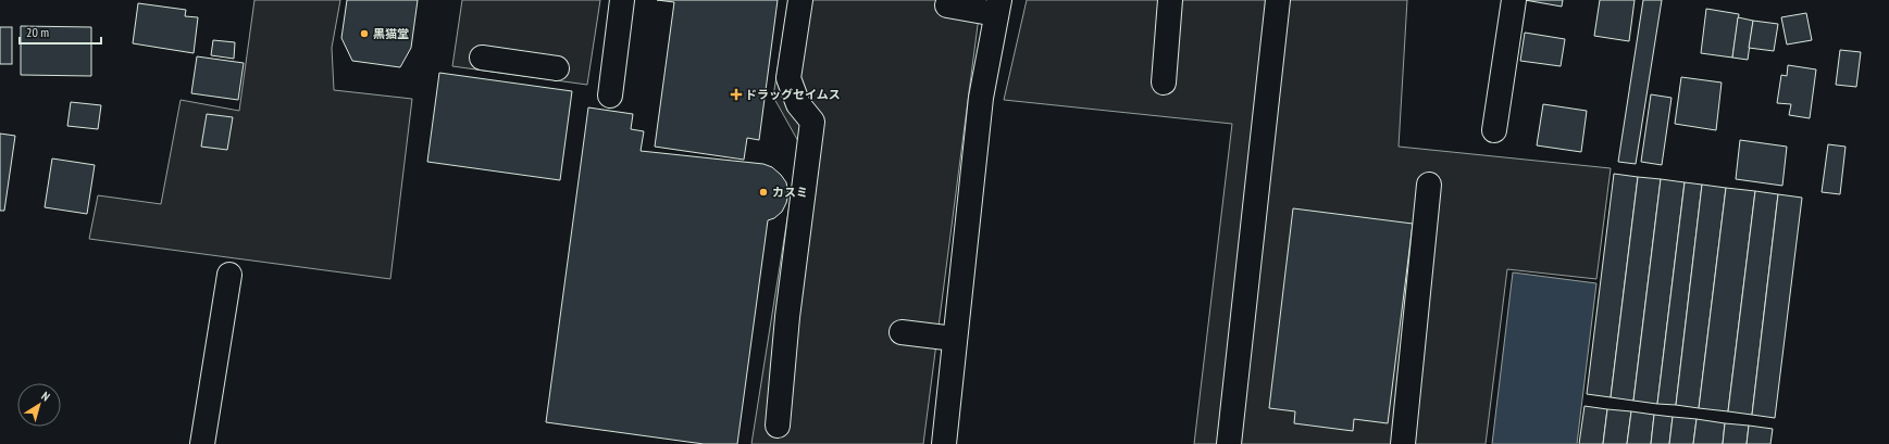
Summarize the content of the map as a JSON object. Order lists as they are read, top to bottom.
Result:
{
  "places": {
    "other": ["黒猫堂", "カスミ"],
    "health": ["ドラッグセイムス"]
  },
  "scale_bar": "20 m",
  "north": "top right"
}
